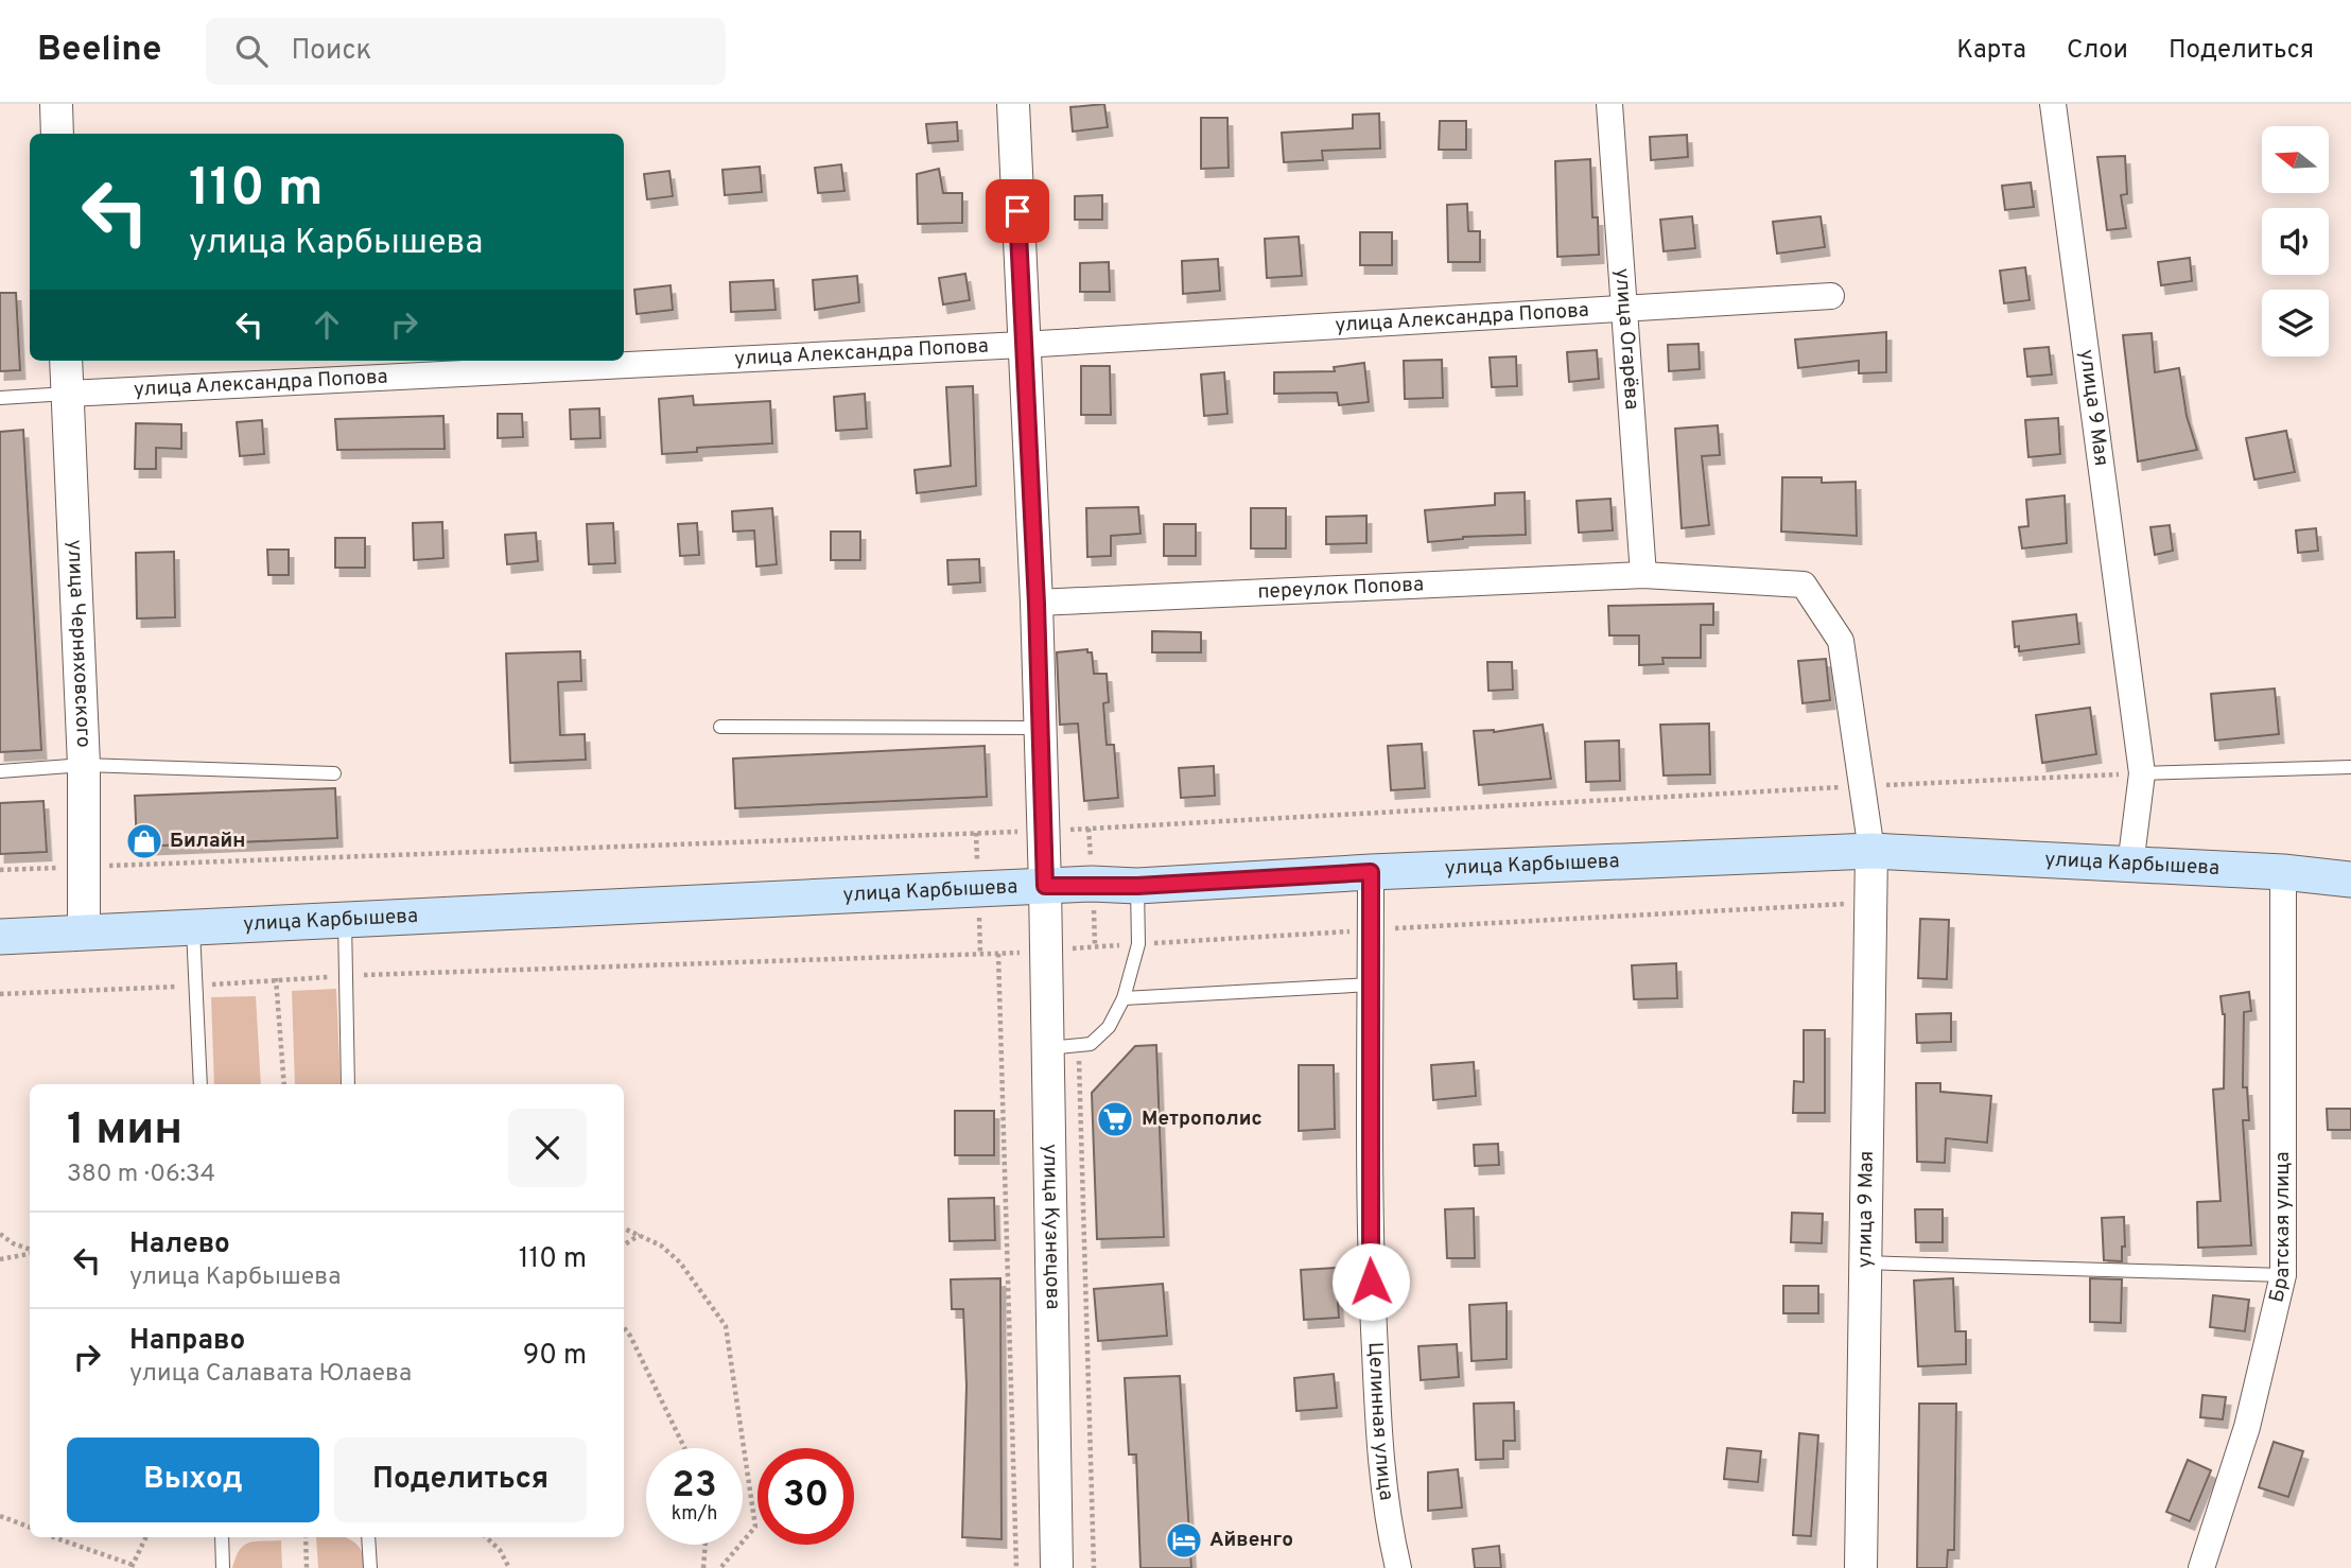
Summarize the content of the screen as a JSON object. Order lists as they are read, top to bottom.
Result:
{
  "streets": {
    "main road": ["улица Карбышева"],
    "street": [
      "улица Александра Попова",
      "улица Огарёва",
      "улица 9 Мая",
      "переулок Попова",
      "улица Черняховского",
      "Братская улица",
      "улица Кузнецова",
      "Целинная улица"
    ]
  },
  "crossings": [
    ["улица Александра Попова", "улица Огарёва"],
    ["улица Александра Попова", "улица Черняховского"],
    ["улица Александра Попова", "улица Кузнецова"],
    ["улица Огарёва", "переулок Попова"],
    ["улица 9 Мая", "переулок Попова"],
    ["улица 9 Мая", "улица Карбышева"],
    ["переулок Попова", "улица Карбышева"],
    ["переулок Попова", "улица Кузнецова"],
    ["улица Черняховского", "улица Карбышева"],
    ["улица Карбышева", "Братская улица"],
    ["улица Карбышева", "улица Кузнецова"],
    ["улица Карбышева", "Целинная улица"]
  ],
  "places": {
    "shop": ["Билайн"],
    "supermarket": ["Метрополис"],
    "hotel": ["Айвенго"]
  },
  "north": "left",
  "page": {
    "header": "Beeline",
    "search": "Поиск",
    "nav": ["Карта", "Слои", "Поделиться"],
    "turn": ["110 m", "улица Карбышева"],
    "heading": ["1 мин", "380 m · 06:34"],
    "list": [
      {
        "name": "Налево",
        "note": "улица Карбышева",
        "value": "110 m"
      },
      {
        "name": "Направо",
        "note": "улица Салавата Юлаева",
        "value": "90 m"
      }
    ],
    "buttons": ["Выход", "Поделиться"],
    "speed": "23 km/h",
    "limit": "30"
  }
}
